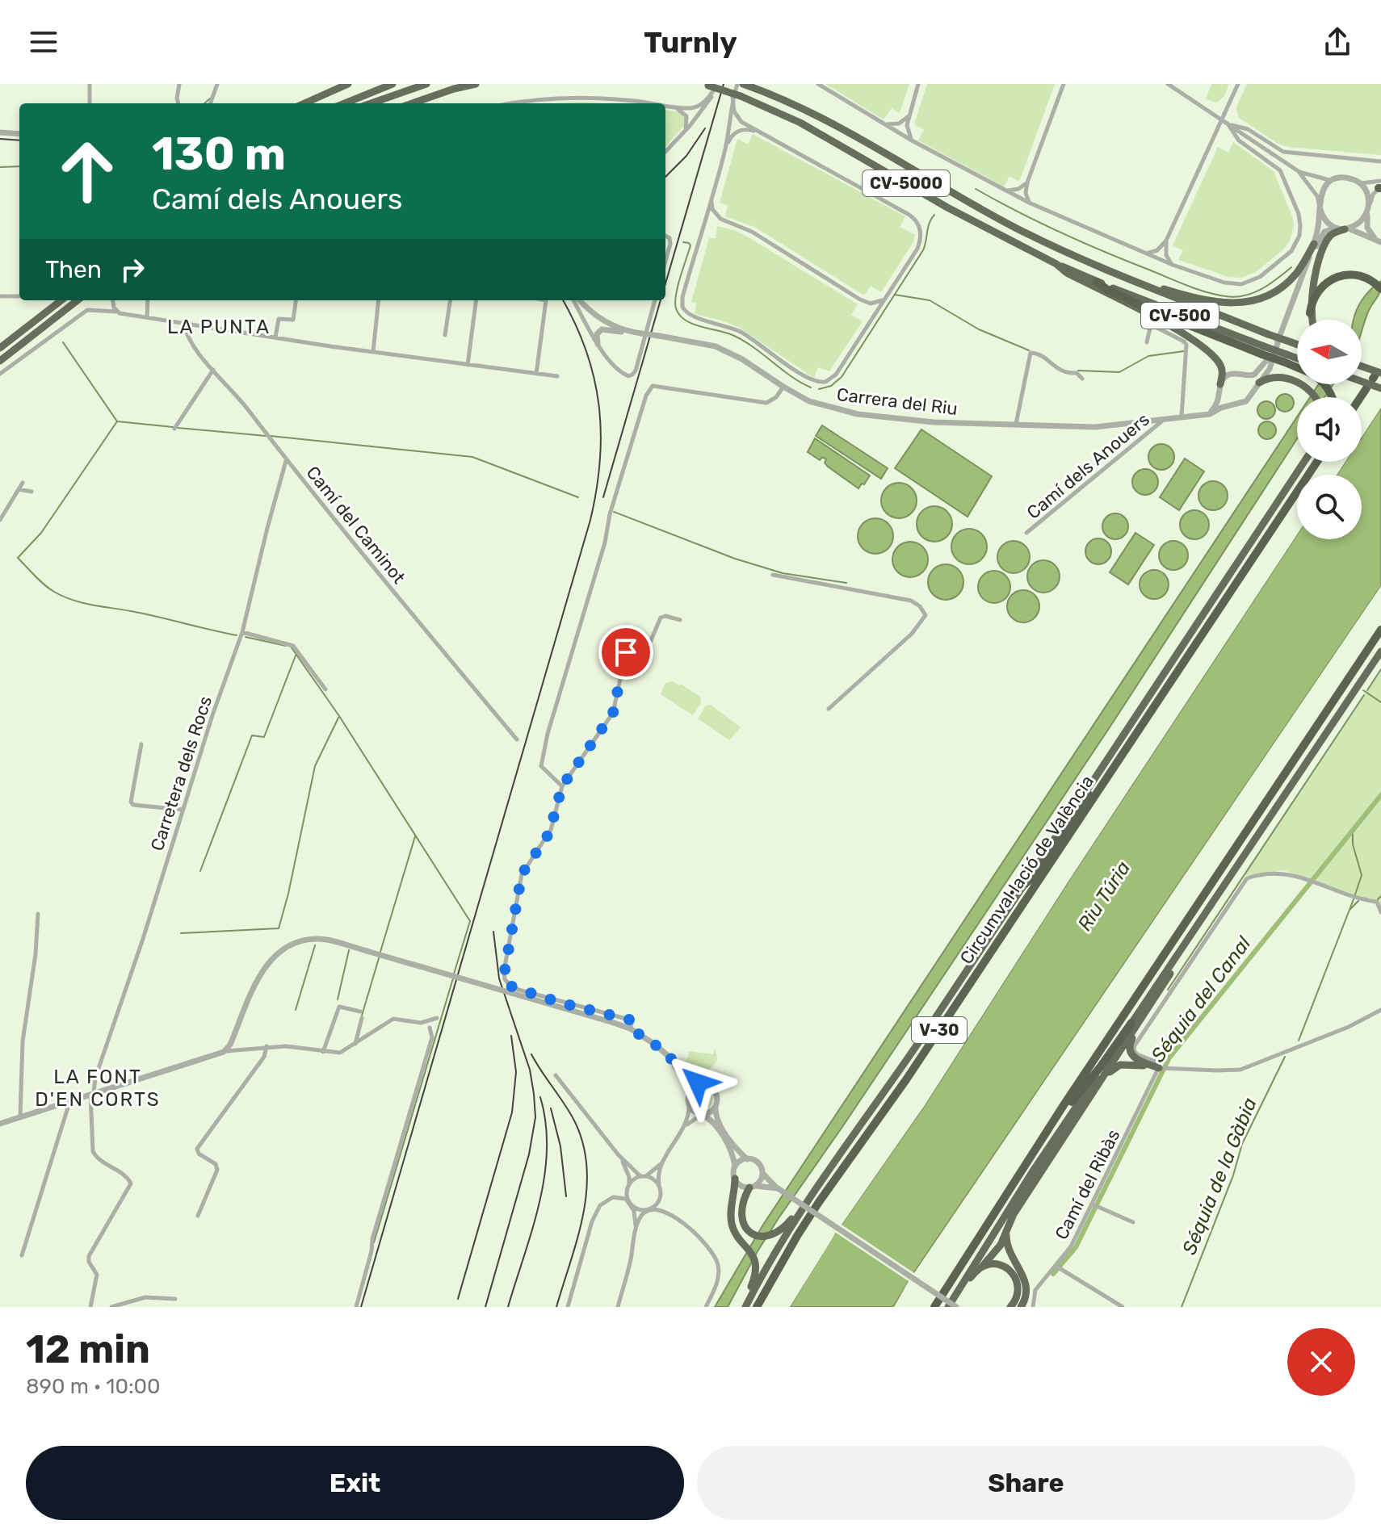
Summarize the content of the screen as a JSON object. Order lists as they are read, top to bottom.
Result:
{
  "streets": {
    "highway": [
      "CV-5000",
      "CV-500",
      "Circumval·lació de València",
      "V-30"
    ],
    "street": [
      "Carrera del Riu",
      "Camí dels Anouers",
      "Camí del Caminot",
      "Carretera dels Rocs",
      "Camí del Ribàs"
    ]
  },
  "crossings": [
    ["CV-5000", "CV-500"],
    ["Carrera del Riu", "Camí dels Anouers"],
    ["Camí del Caminot", "Carretera dels Rocs"]
  ],
  "districts": ["LA PUNTA", "LA FONT D'EN CORTS"],
  "water": ["Riu Túria", "Séquia del Canal", "Séquia de la Gàbia"],
  "north": "left",
  "page": {
    "header": "Turnly",
    "turn": ["130 m", "Camí dels Anouers"],
    "then": "Then",
    "heading": ["12 min", "890 m · 10:00"],
    "buttons": ["Exit", "Share"]
  }
}
